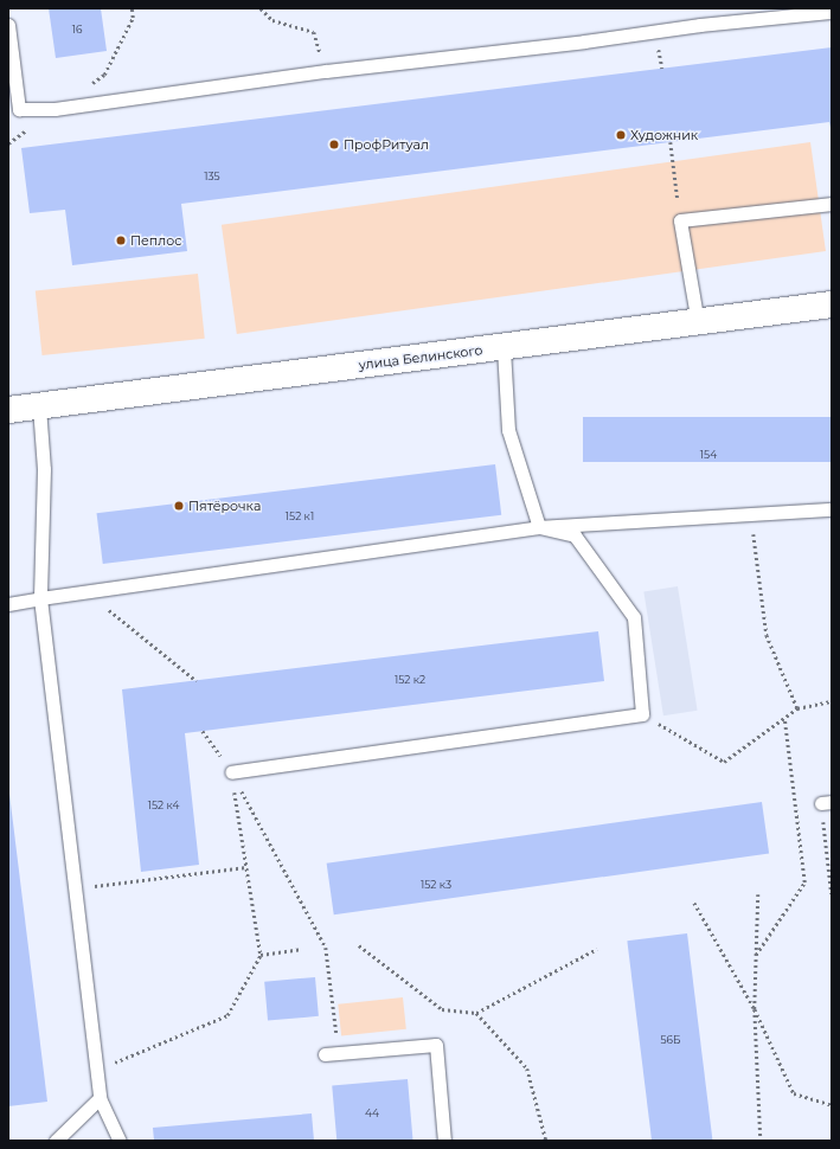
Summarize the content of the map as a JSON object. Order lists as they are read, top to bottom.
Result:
{
  "streets": {
    "main road": ["улица Белинского"]
  },
  "places": [
    "Художник",
    "ПрофРитуал",
    "Пеплос",
    "Пятёрочка"
  ],
  "house_numbers": [
    "16",
    "135",
    "154",
    "152 к1",
    "152 к2",
    "152 к4",
    "152 к3",
    "56Б",
    "44"
  ]
}
